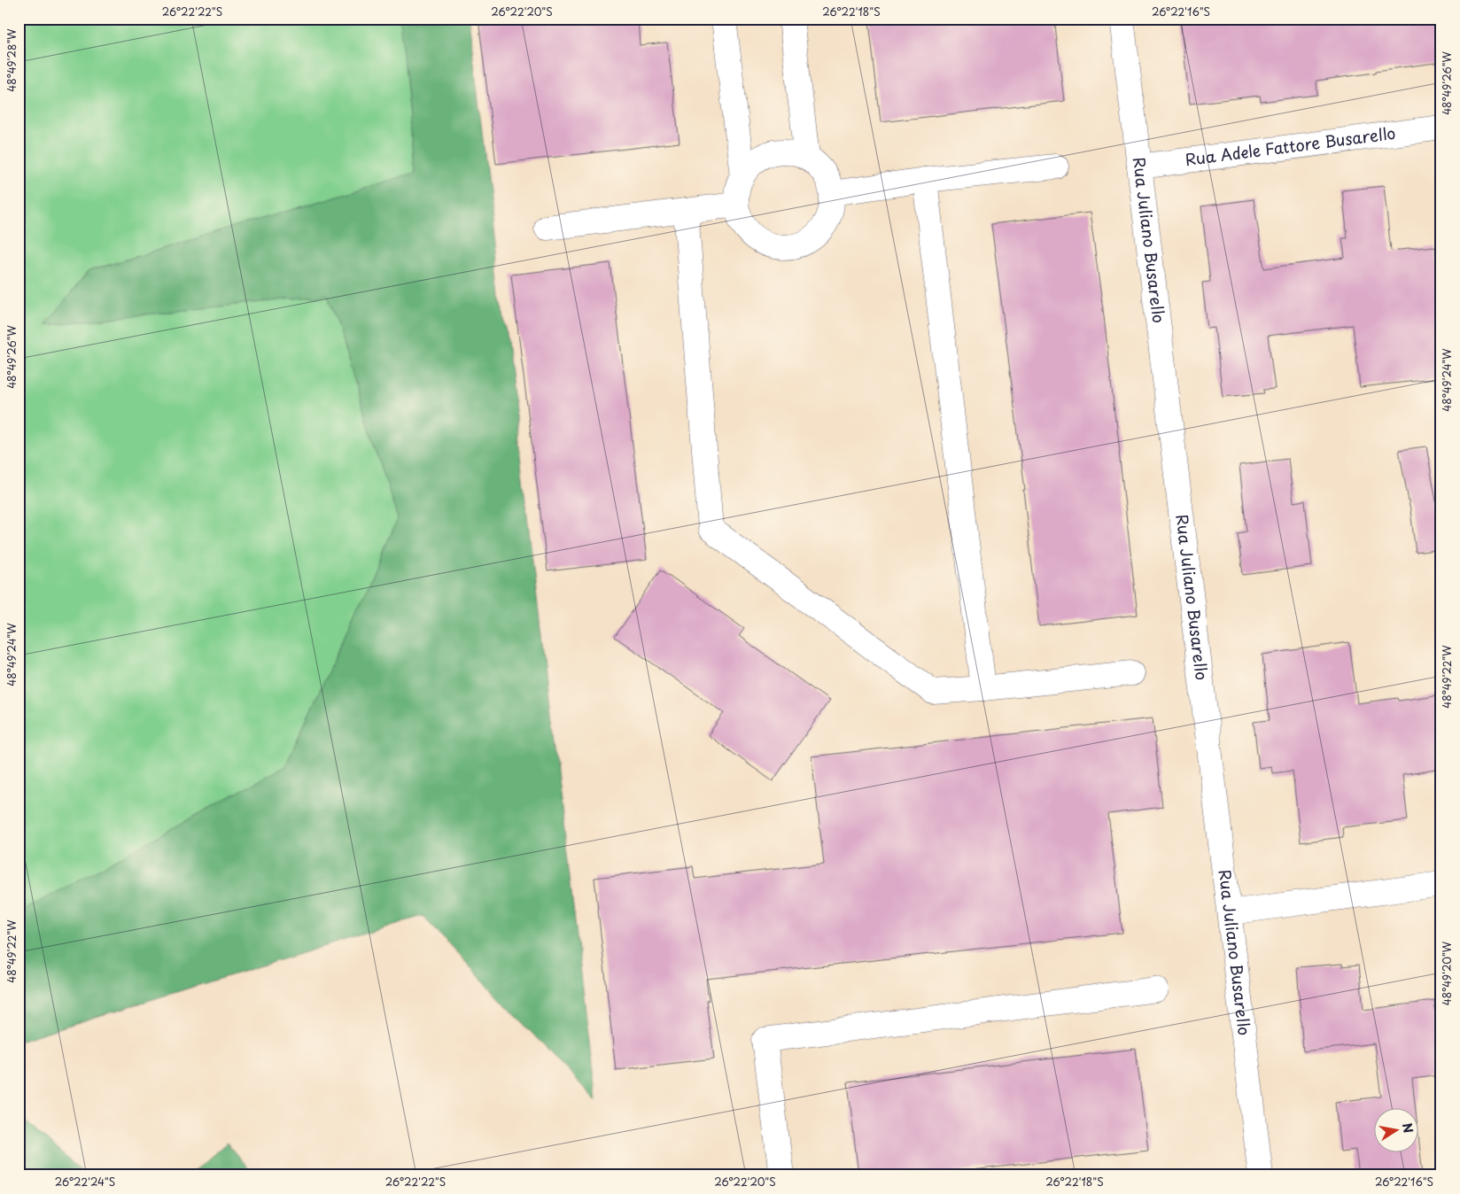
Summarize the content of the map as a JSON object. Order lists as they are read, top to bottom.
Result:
{
  "streets": {
    "street": ["Rua Adele Fattore Busarello", "Rua Juliano Busarello"]
  },
  "crossings": [
    ["Rua Adele Fattore Busarello", "Rua Juliano Busarello"]
  ],
  "north": "right",
  "coordinates": [
    "26°22'22\"S",
    "26°22'20\"S",
    "26°22'18\"S",
    "26°22'16\"S",
    "48°49'28\"W",
    "48°49'26\"W",
    "48°49'24\"W",
    "48°49'22\"W",
    "48°49'20\"W",
    "26°22'24\"S"
  ]
}
